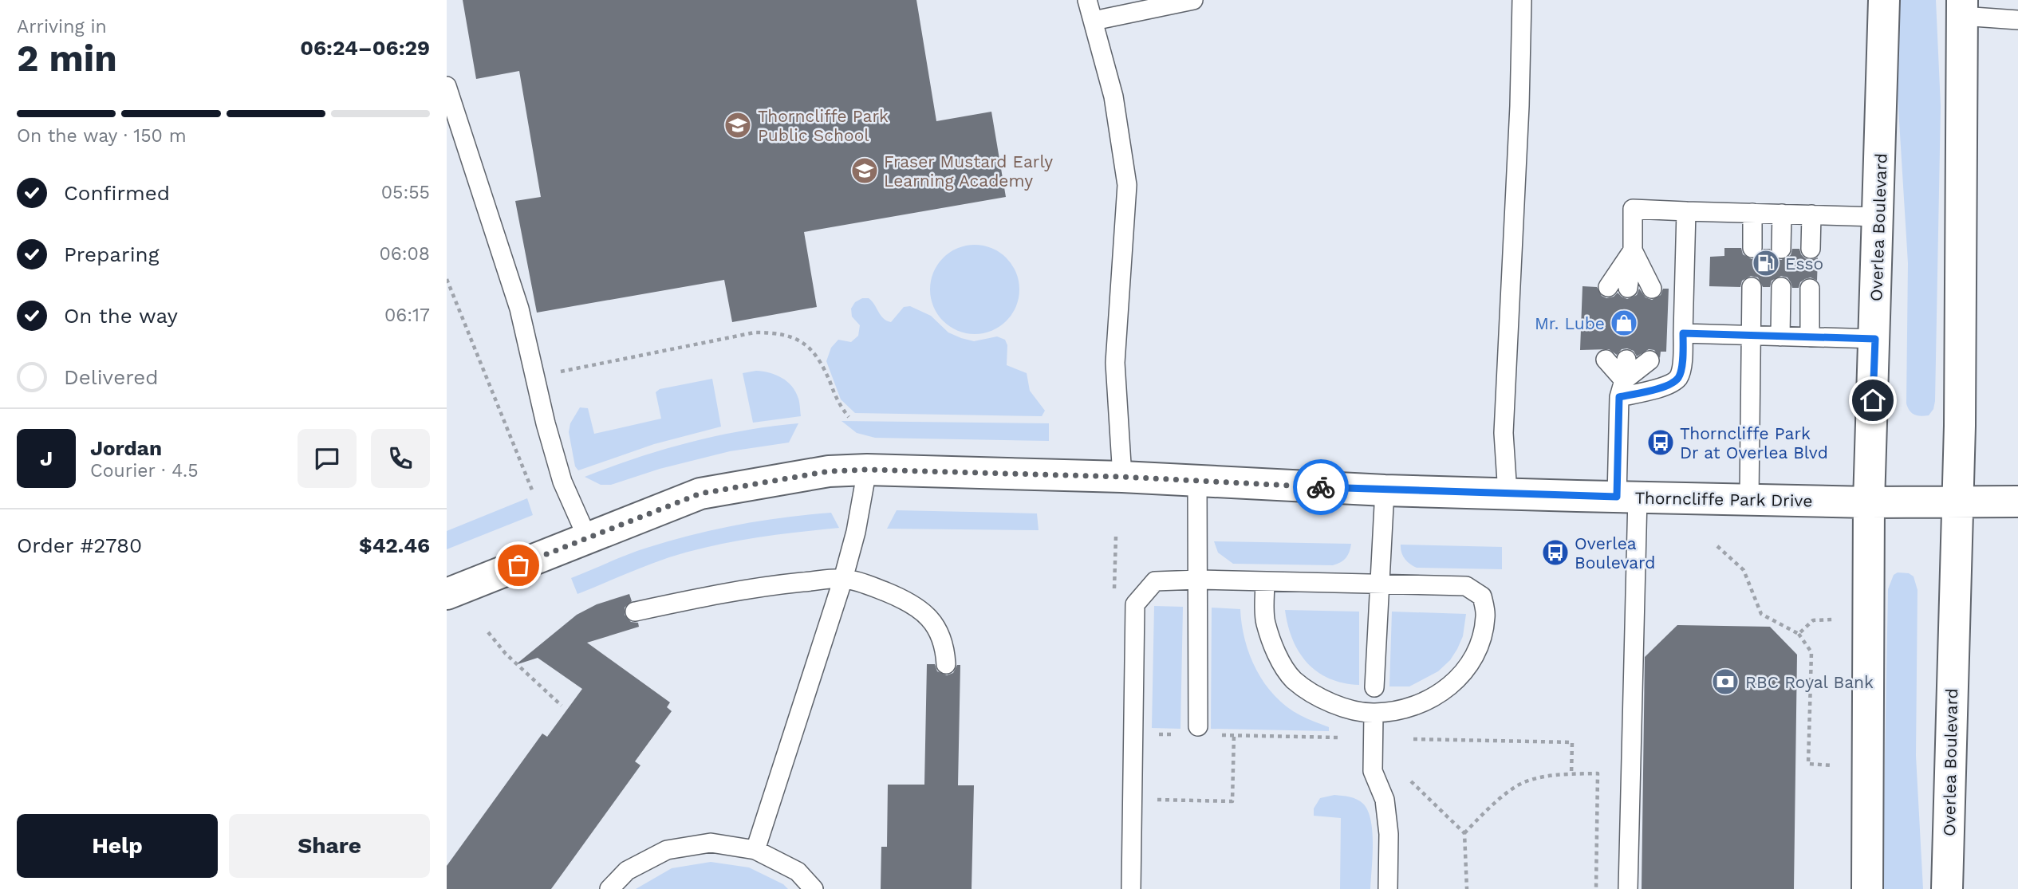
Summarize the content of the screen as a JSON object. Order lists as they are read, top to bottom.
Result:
{
  "streets": {
    "main road": ["Overlea Boulevard", "Thorncliffe Park Drive"]
  },
  "crossings": [
    ["Overlea Boulevard", "Thorncliffe Park Drive"]
  ],
  "places": {
    "school or university": ["Thorncliffe Park Public School", "Fraser Mustard Early Learning Academy"],
    "fuel station": ["Esso"],
    "shop": ["Mr. Lube"],
    "bus stop": ["Thorncliffe Park Dr at Overlea Blvd", "Overlea Boulevard"],
    "bank": ["RBC Royal Bank"]
  },
  "page": {
    "heading": ["2 min", "Arriving in", "06:24–06:29"],
    "panel": [
      "Jordan",
      "Courier · 4.5",
      "Order #2780",
      "$42.46"
    ],
    "bar": "On the way · 150 m",
    "list": [
      ["Confirmed", "05:55"],
      ["Preparing", "06:08"],
      ["On the way", "06:17"],
      "Delivered"
    ],
    "round": "J",
    "buttons": ["Help", "Share"]
  }
}
